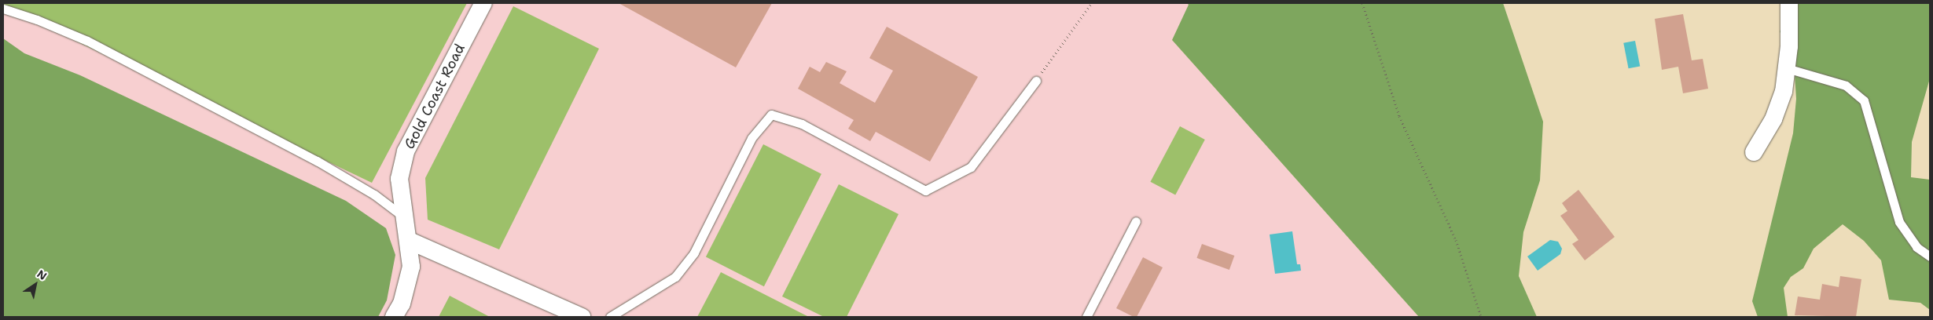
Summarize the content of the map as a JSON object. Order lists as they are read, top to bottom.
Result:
{
  "streets": {
    "street": ["Gold Coast Road"]
  },
  "north": "top right"
}
